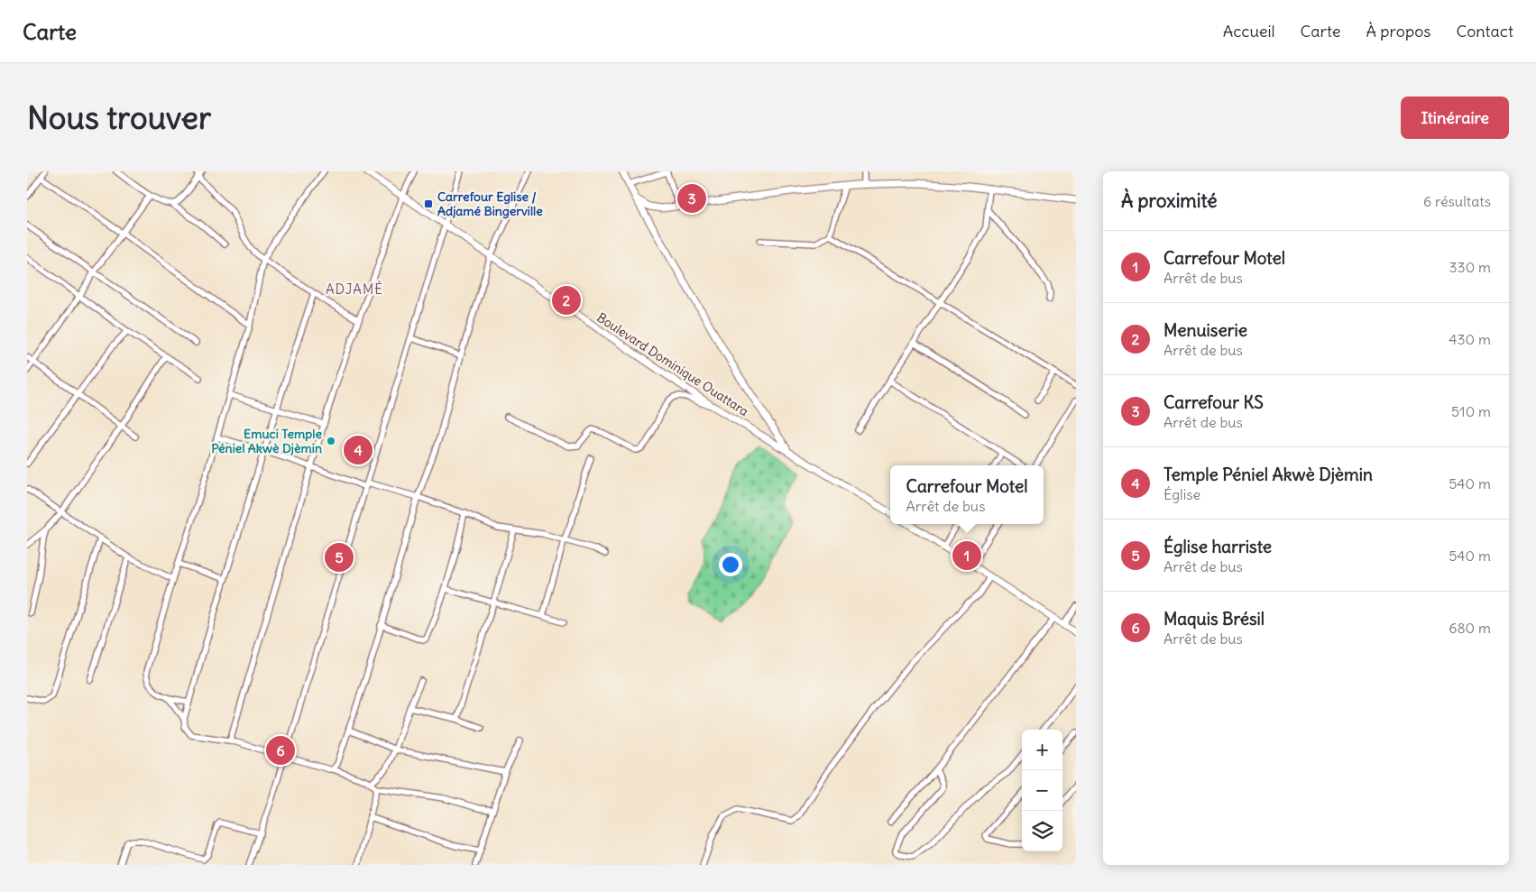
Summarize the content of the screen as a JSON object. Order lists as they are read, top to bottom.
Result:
{
  "streets": {
    "street": ["Boulevard Dominique Ouattara"]
  },
  "districts": ["ADJAMÉ"],
  "places": {
    "transit": ["Carrefour Eglise / Adjamé Bingerville"],
    "other": ["Emuci Temple Péniel Akwè Djèmin"]
  },
  "page": {
    "header": "Carte",
    "nav": [
      "Accueil",
      "Carte",
      "À propos",
      "Contact"
    ],
    "buttons": "Itinéraire",
    "title": "Nous trouver",
    "heading": ["À proximité", "6 résultats"],
    "pins": [
      "3",
      "2",
      "4",
      "1",
      "5",
      "6"
    ],
    "list": [
      {
        "mark": "1",
        "name": "Carrefour Motel",
        "note": "Arrêt de bus",
        "value": "330 m"
      },
      {
        "mark": "2",
        "name": "Menuiserie",
        "note": "Arrêt de bus",
        "value": "430 m"
      },
      {
        "mark": "3",
        "name": "Carrefour KS",
        "note": "Arrêt de bus",
        "value": "510 m"
      },
      {
        "mark": "4",
        "name": "Temple Péniel Akwè Djèmin",
        "note": "Église",
        "value": "540 m"
      },
      {
        "mark": "5",
        "name": "Église harriste",
        "note": "Arrêt de bus",
        "value": "540 m"
      },
      {
        "mark": "6",
        "name": "Maquis Brésil",
        "note": "Arrêt de bus",
        "value": "680 m"
      }
    ],
    "popup": ["Carrefour Motel", "Arrêt de bus"],
    "map_buttons": ["+", "−"]
  }
}
